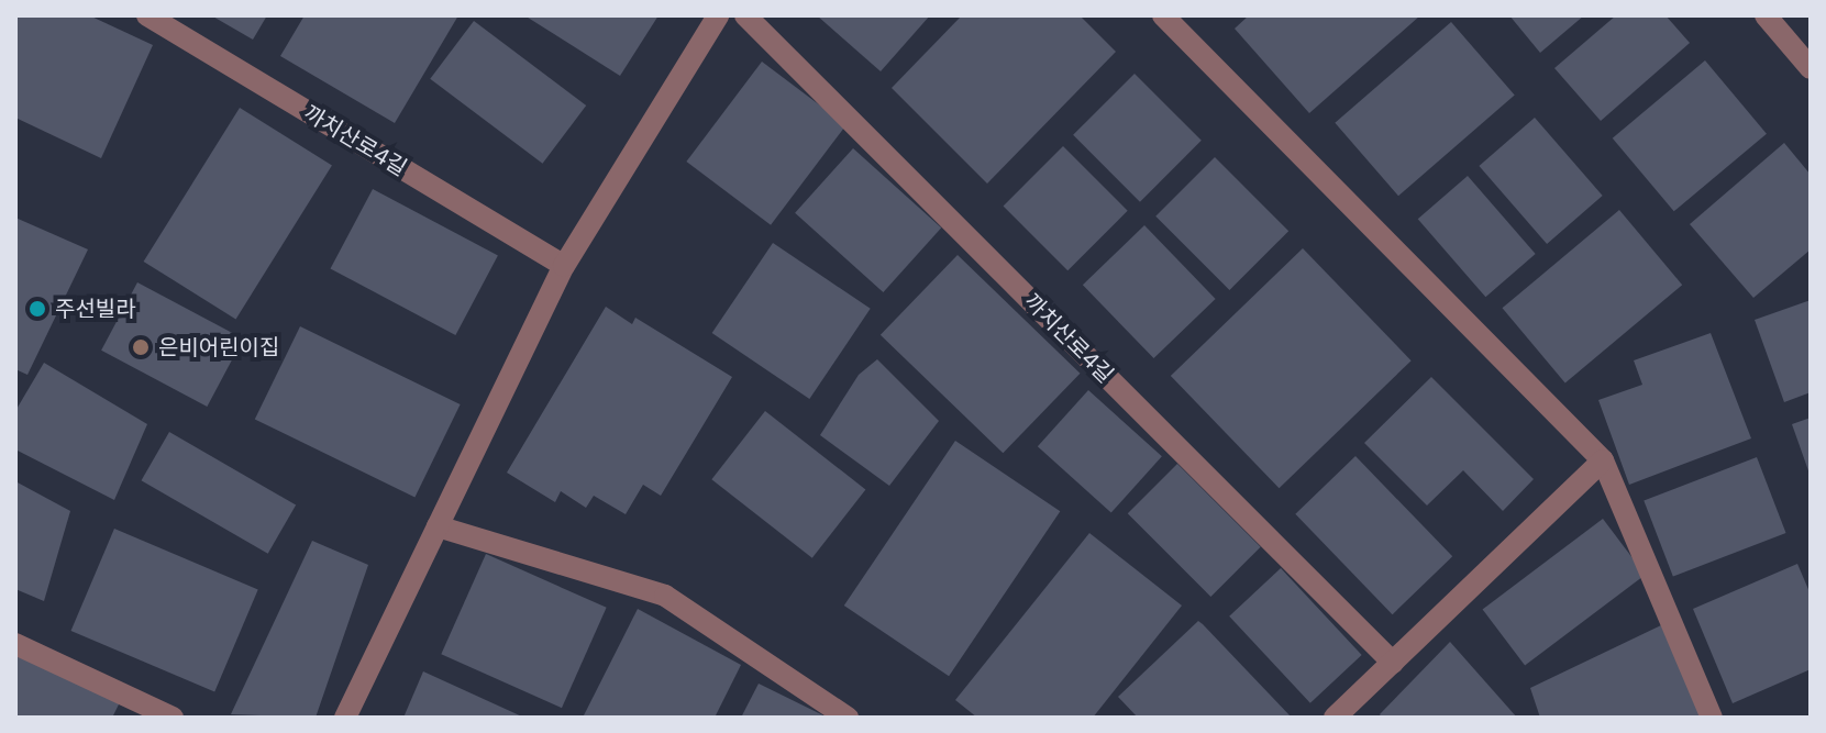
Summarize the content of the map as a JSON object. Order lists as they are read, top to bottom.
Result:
{
  "streets": {
    "street": ["까치산로4길"]
  },
  "places": ["주선빌라", "은비어린이집"]
}
